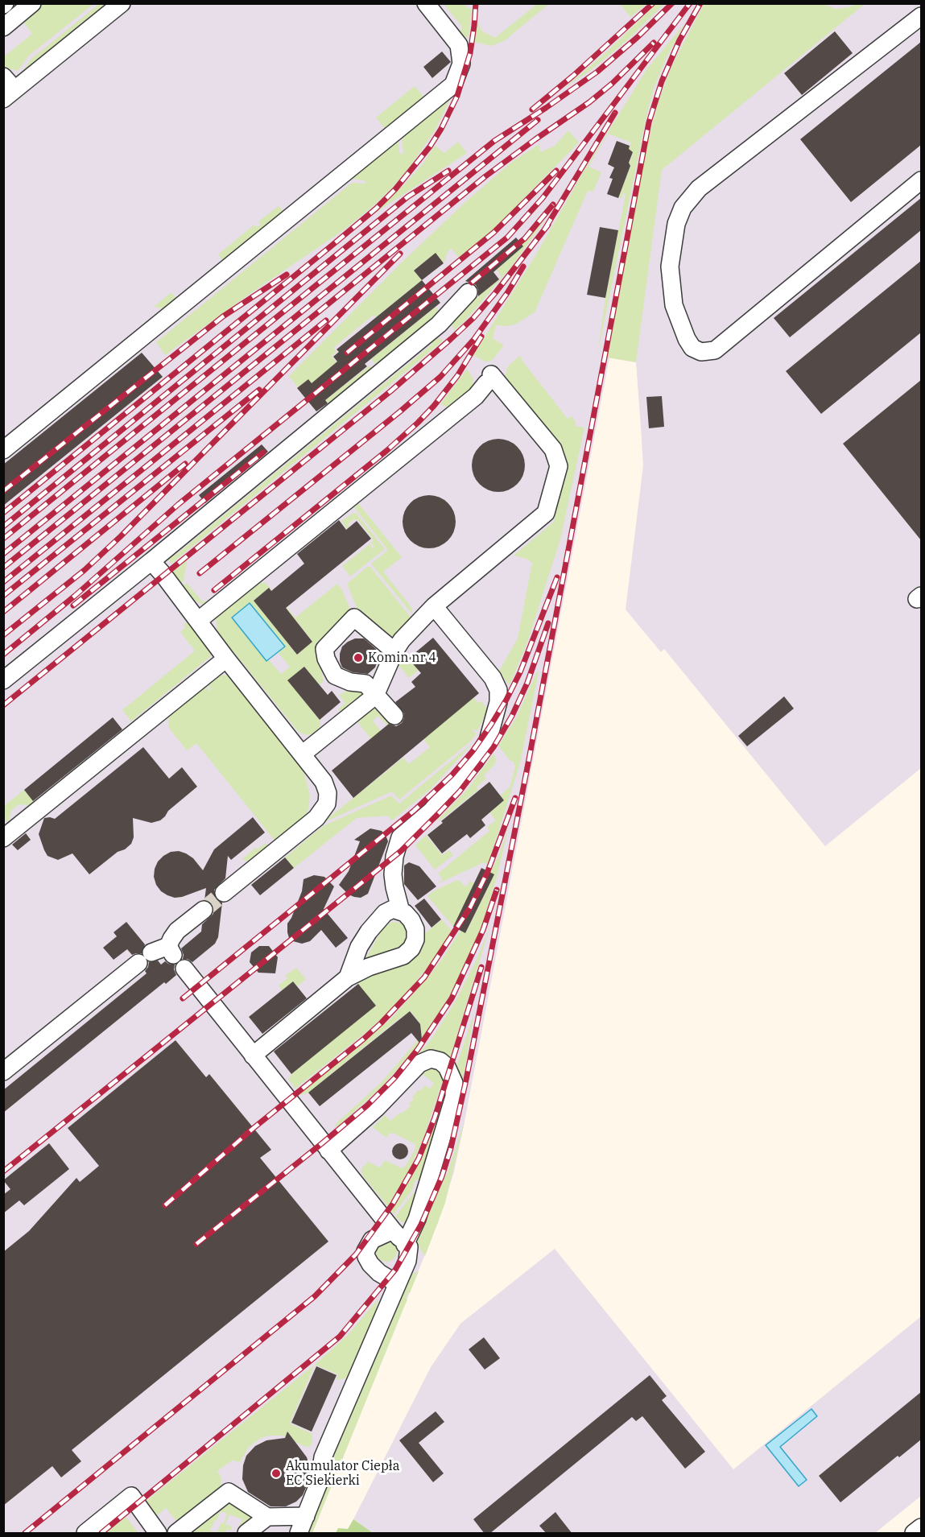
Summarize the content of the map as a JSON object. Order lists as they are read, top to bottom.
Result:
{
  "places": ["Komin nr 4", "Akumulator Ciepła EC Siekierki"]
}
